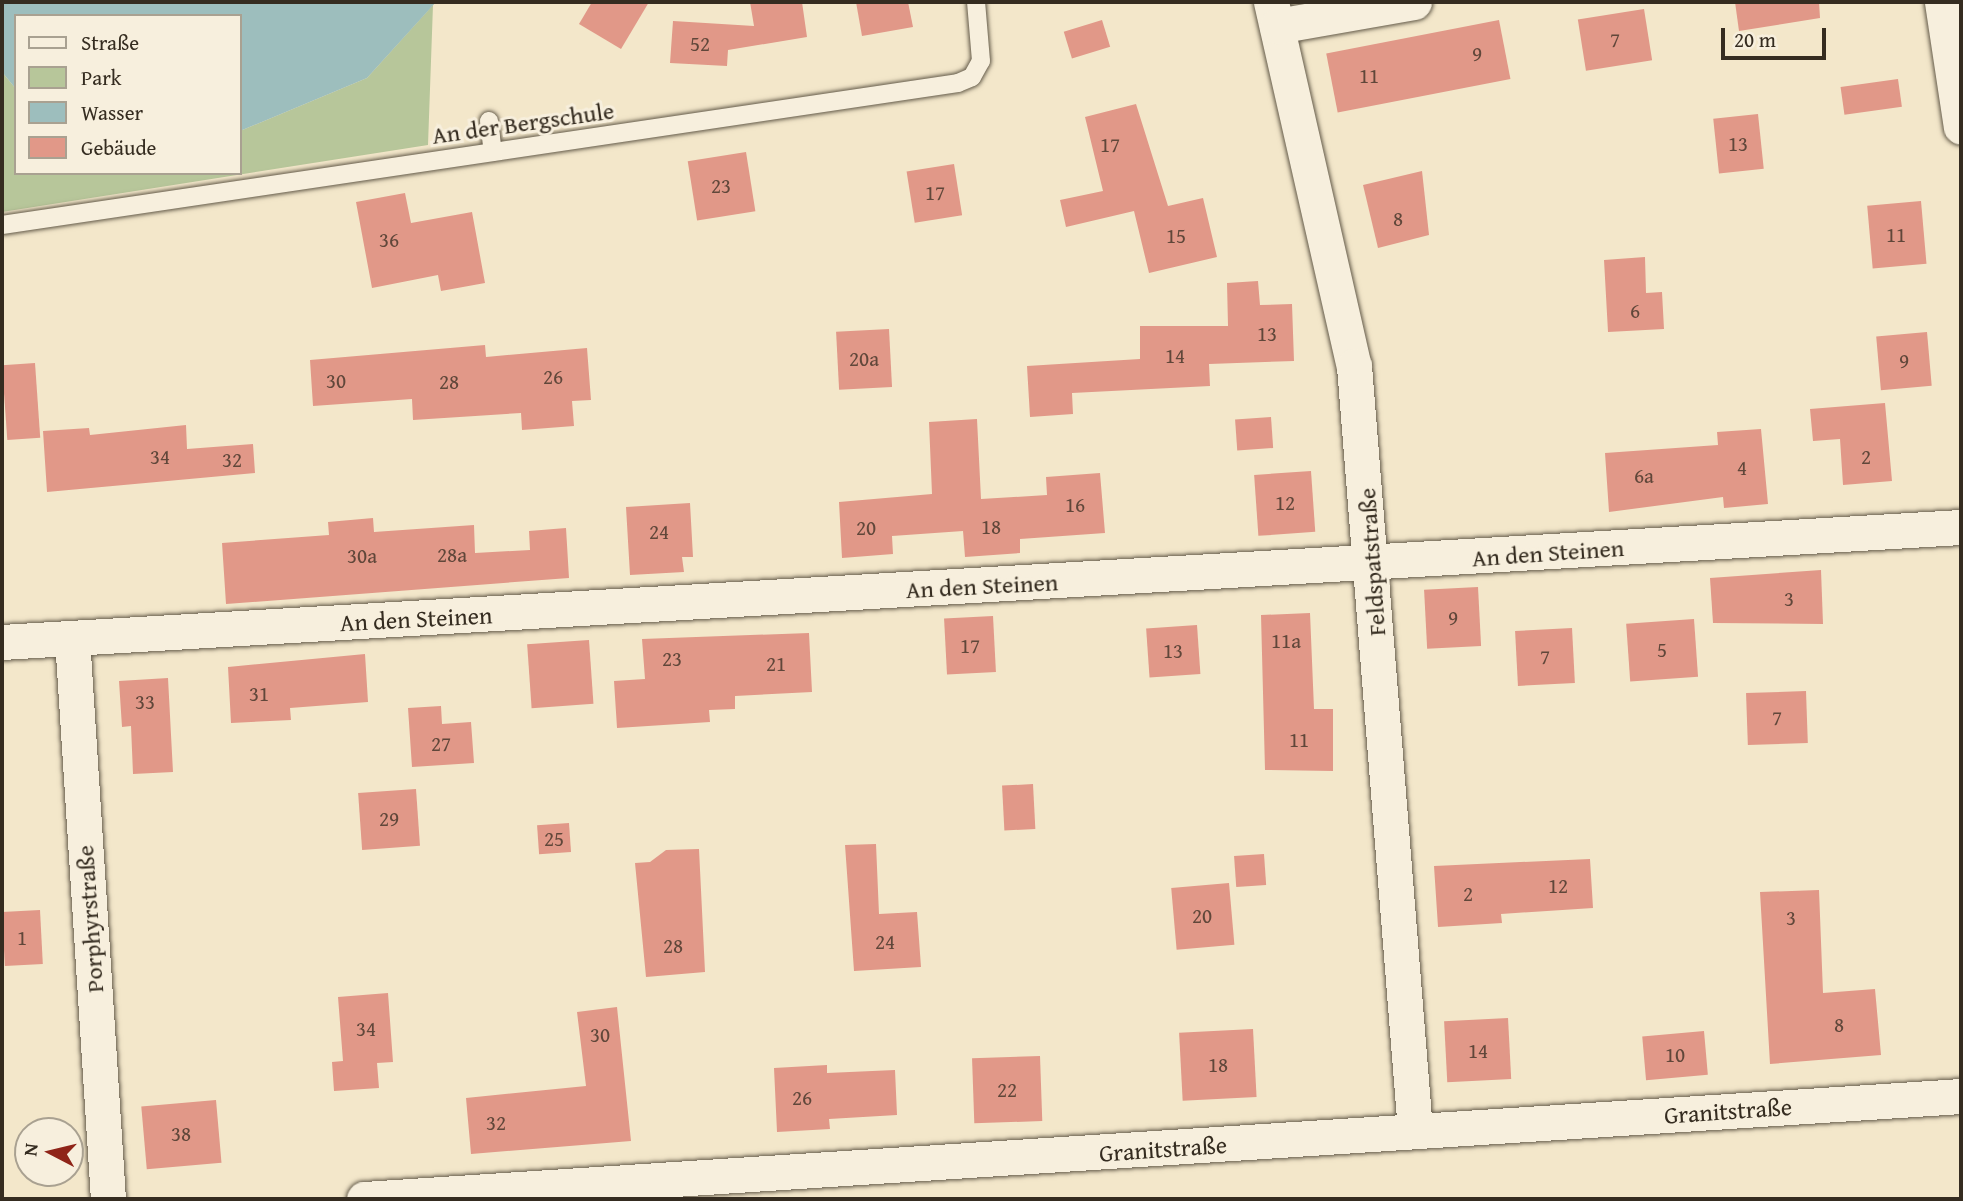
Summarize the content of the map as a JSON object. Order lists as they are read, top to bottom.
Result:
{
  "streets": {
    "street": [
      "An den Steinen",
      "Feldspatstraße",
      "Porphyrstraße",
      "Granitstraße"
    ],
    "lane": ["An der Bergschule"]
  },
  "crossings": [
    ["An den Steinen", "Feldspatstraße"],
    ["An den Steinen", "Porphyrstraße"],
    ["Feldspatstraße", "Granitstraße"]
  ],
  "house_numbers": [
    "7",
    "52",
    "9",
    "11",
    "13",
    "17",
    "23",
    "17",
    "8",
    "11",
    "15",
    "36",
    "6",
    "13",
    "14",
    "20a",
    "9",
    "26",
    "30",
    "28",
    "34",
    "2",
    "32",
    "4",
    "6a",
    "12",
    "16",
    "18",
    "20",
    "24",
    "28a",
    "30a",
    "3",
    "9",
    "11a",
    "17",
    "5",
    "13",
    "7",
    "23",
    "21",
    "31",
    "33",
    "7",
    "11",
    "27",
    "29",
    "25",
    "12",
    "2",
    "20",
    "3",
    "1",
    "24",
    "28",
    "8",
    "34",
    "30",
    "14",
    "10",
    "18",
    "22",
    "26",
    "32",
    "38"
  ],
  "legend": [
    "Straße",
    "Park",
    "Wasser",
    "Gebäude"
  ],
  "scale_bar": "20 m",
  "north": "left"
}
